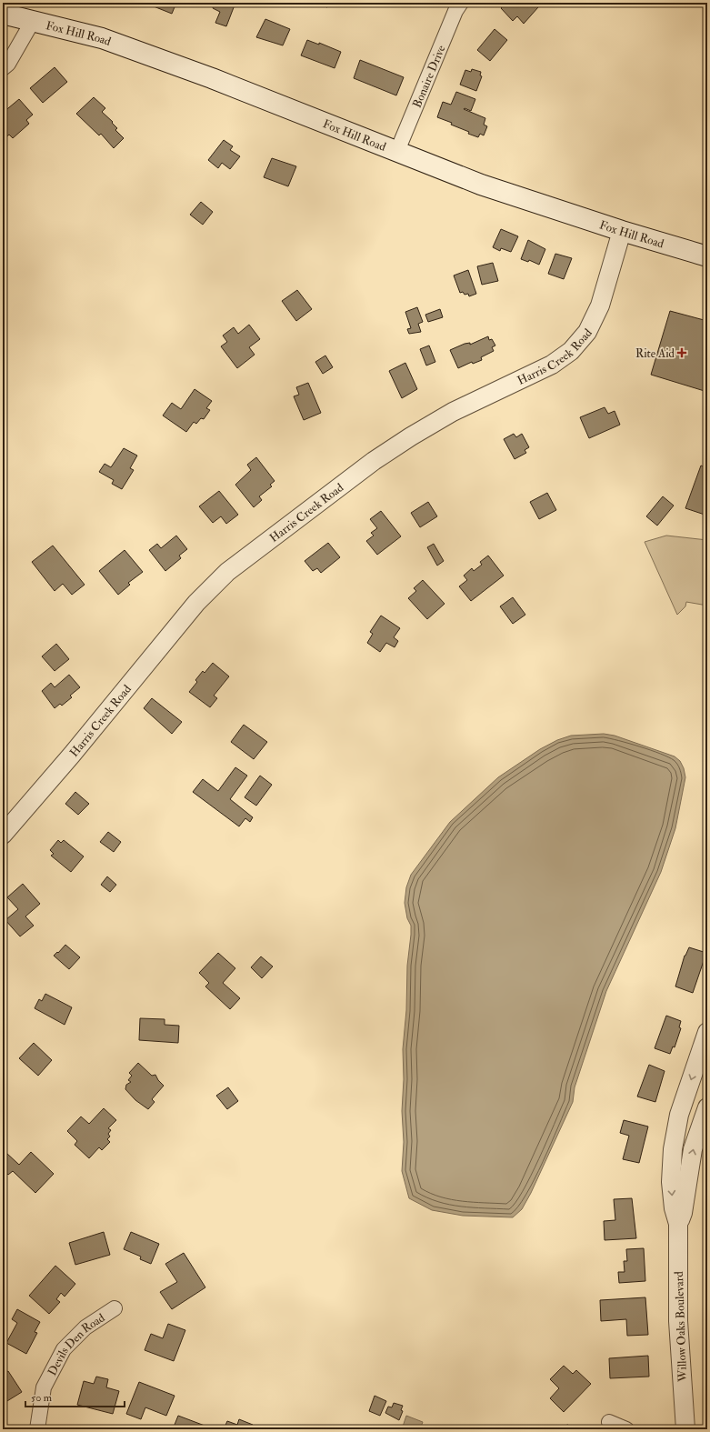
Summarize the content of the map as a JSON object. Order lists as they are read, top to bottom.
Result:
{
  "streets": {
    "main road": ["Fox Hill Road"],
    "street": [
      "Bonaire Drive",
      "Harris Creek Road",
      "Willow Oaks Boulevard",
      "Devils Den Road"
    ]
  },
  "crossings": [
    ["Fox Hill Road", "Bonaire Drive"],
    ["Fox Hill Road", "Harris Creek Road"]
  ],
  "places": {
    "health": ["Rite Aid"]
  },
  "scale_bar": "50 m"
}
